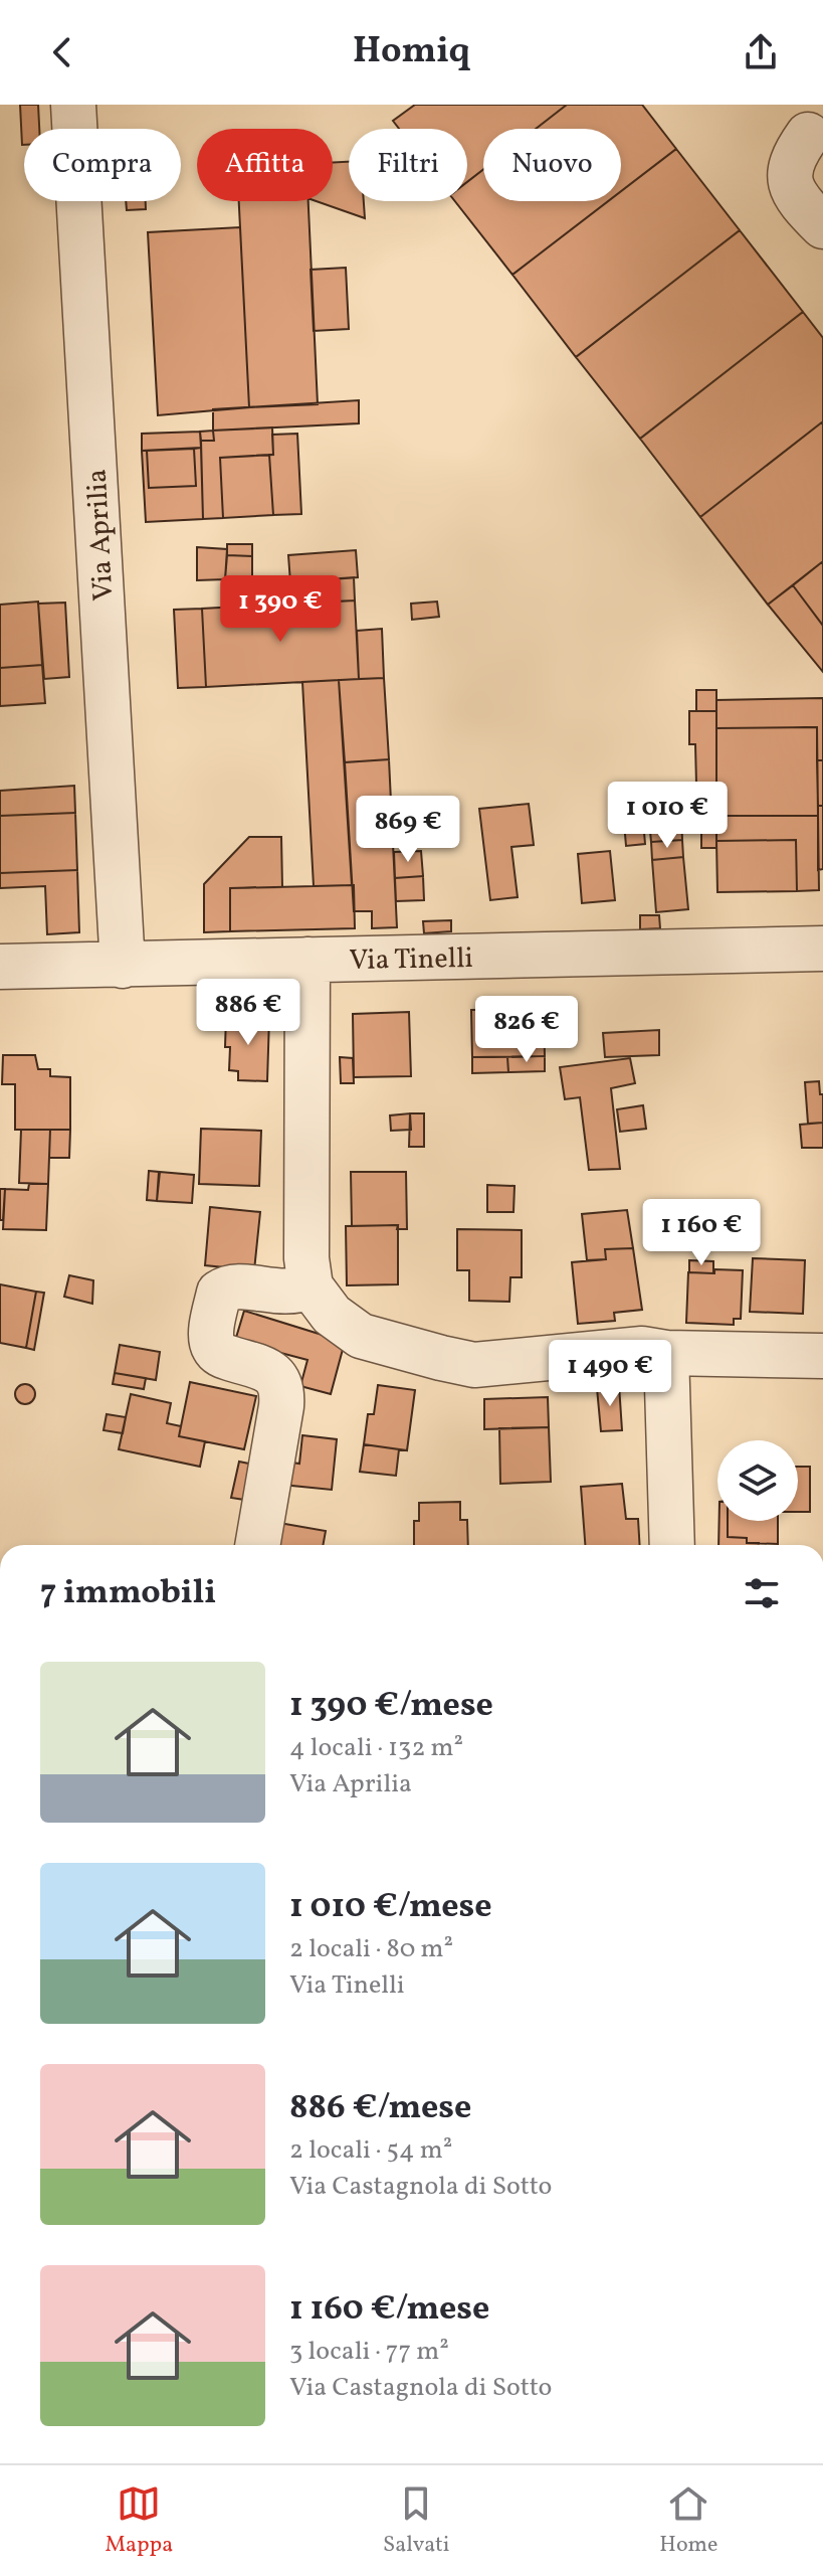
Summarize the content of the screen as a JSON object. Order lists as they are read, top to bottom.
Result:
{
  "streets": {
    "street": ["Via Aprilia", "Via Tinelli"]
  },
  "crossings": [
    ["Via Aprilia", "Via Tinelli"]
  ],
  "page": {
    "header": "Homiq",
    "chip": [
      "Compra",
      "Affitta",
      "Filtri",
      "Nuovo"
    ],
    "price": [
      "1 390 €",
      "1 010 €",
      "869 €",
      "886 €",
      "826 €",
      "1 160 €",
      "1 490 €"
    ],
    "heading": "7 immobili",
    "list": [
      {
        "name": "1 390 €/mese",
        "note": "4 locali · 132 m² · Via Aprilia"
      },
      {
        "name": "1 010 €/mese",
        "note": "2 locali · 80 m² · Via Tinelli"
      },
      {
        "name": "886 €/mese",
        "note": "2 locali · 54 m² · Via Castagnola di Sotto"
      },
      {
        "name": "1 160 €/mese",
        "note": "3 locali · 77 m² · Via Castagnola di Sotto"
      }
    ],
    "tabs": ["Mappa", "Salvati", "Home"]
  }
}
